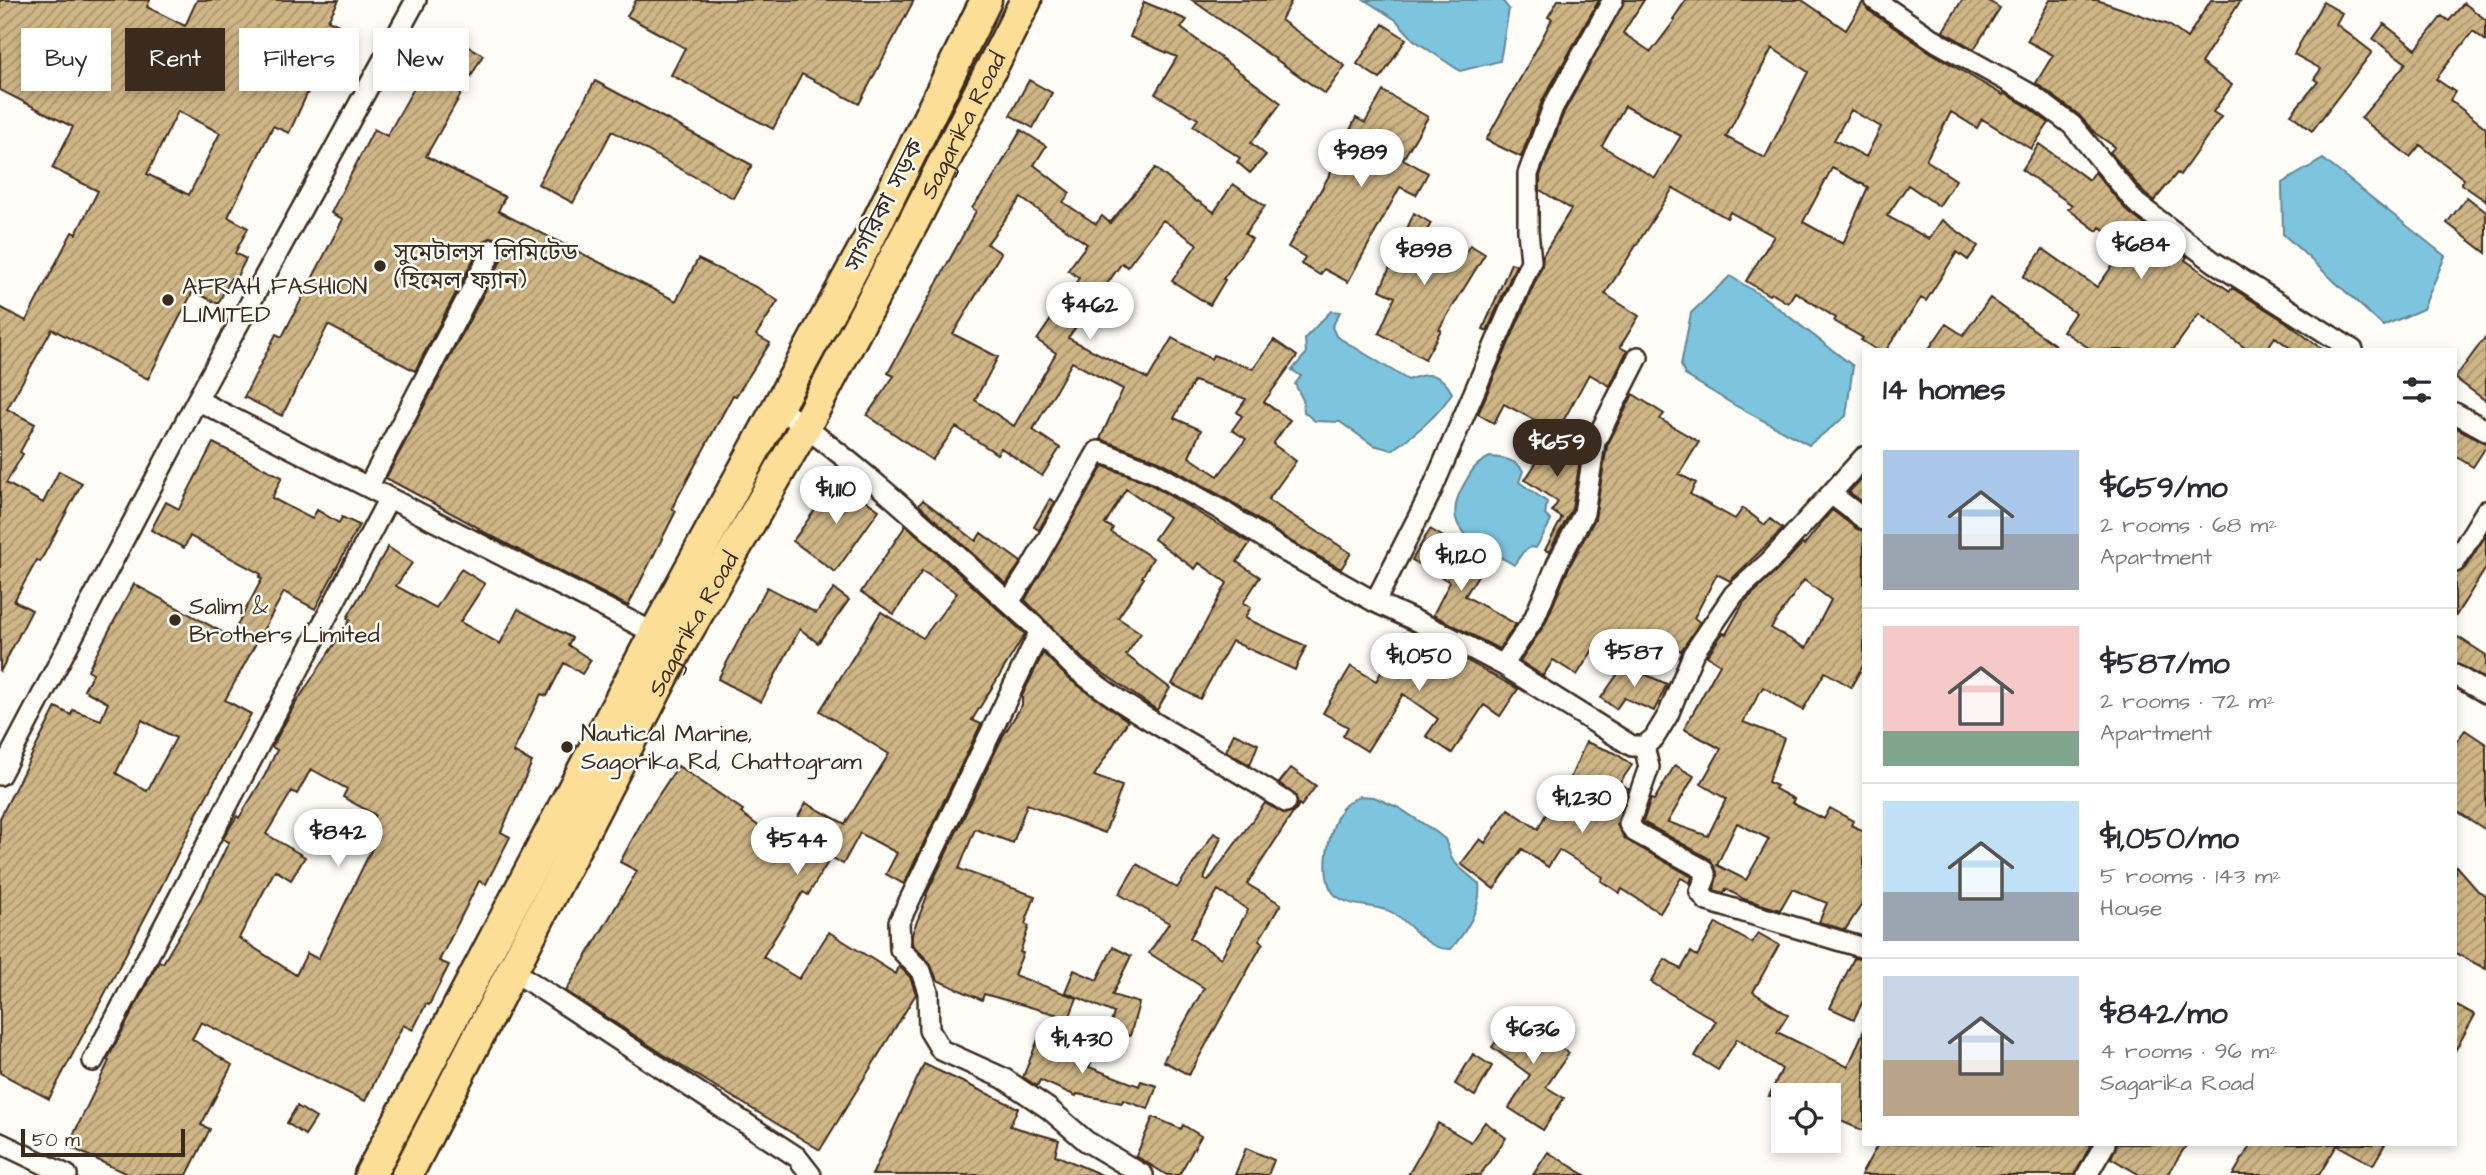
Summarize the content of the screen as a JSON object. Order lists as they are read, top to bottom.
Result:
{
  "streets": {
    "main road": ["Sagarika Road", "সাগরিকা সড়ক"]
  },
  "crossings": [
    ["Sagarika Road", "সাগরিকা সড়ক"]
  ],
  "places": [
    "সুমেটালস লিমিটেড (হিমেল ফ্যান)",
    "AFRAH FASHION LIMITED",
    "Salim & Brothers Limited",
    "Nautical Marine, Sagorika Rd, Chattogram"
  ],
  "scale_bar": "50 m",
  "page": {
    "chip": [
      "Buy",
      "Rent",
      "Filters",
      "New"
    ],
    "price": [
      "$989",
      "$684",
      "$898",
      "$462",
      "$659",
      "$1,110",
      "$1,120",
      "$587",
      "$1,050",
      "$1,230",
      "$842",
      "$544",
      "$636",
      "$1,430"
    ],
    "heading": "14 homes",
    "list": [
      {
        "name": "$659/mo",
        "note": "2 rooms · 68 m² · Apartment"
      },
      {
        "name": "$587/mo",
        "note": "2 rooms · 72 m² · Apartment"
      },
      {
        "name": "$1,050/mo",
        "note": "5 rooms · 143 m² · House"
      },
      {
        "name": "$842/mo",
        "note": "4 rooms · 96 m² · Sagarika Road"
      }
    ],
    "scale": "50 m"
  }
}
